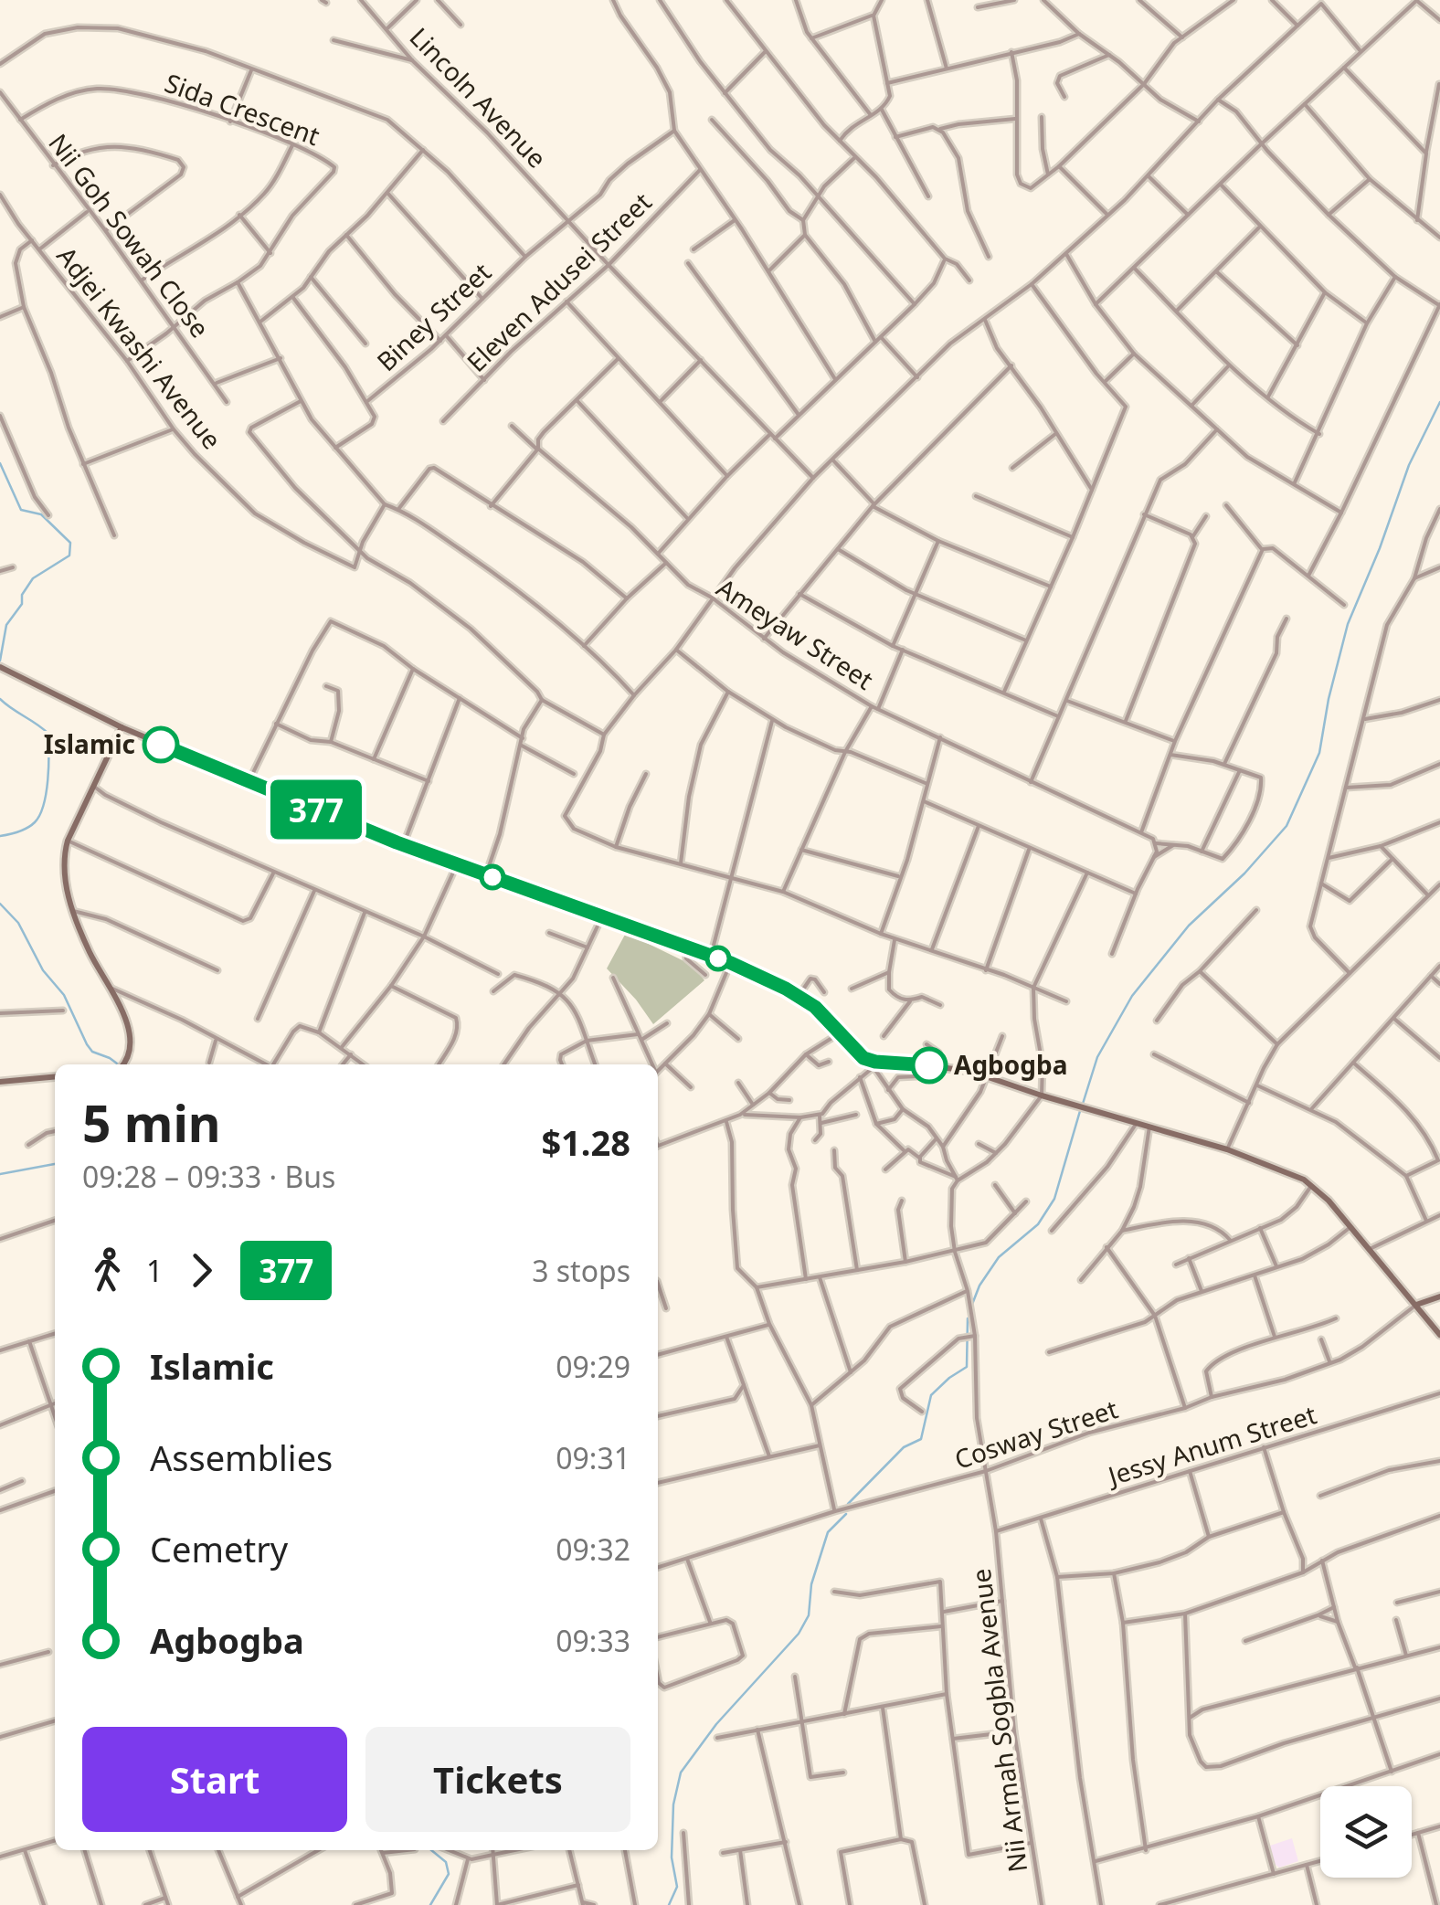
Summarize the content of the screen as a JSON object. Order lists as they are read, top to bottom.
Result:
{
  "streets": {
    "street": [
      "Lincoln Avenue",
      "Sida Crescent",
      "Nii Goh Sowah Close",
      "Eleven Adusei Street",
      "Biney Street",
      "Adjei Kwashi Avenue",
      "Ameyaw Street",
      "Cosway Street",
      "Jessy Anum Street",
      "Nii Armah Sogbla Avenue"
    ]
  },
  "crossings": [
    ["Lincoln Avenue", "Eleven Adusei Street"],
    ["Lincoln Avenue", "Biney Street"],
    ["Sida Crescent", "Nii Goh Sowah Close"],
    ["Sida Crescent", "Adjei Kwashi Avenue"],
    ["Cosway Street", "Nii Armah Sogbla Avenue"],
    ["Jessy Anum Street", "Nii Armah Sogbla Avenue"]
  ],
  "places": ["Islamic", "Agbogba"],
  "lines": ["bus line 377"],
  "page": {
    "on_map": "377",
    "heading": ["5 min", "09:28 – 09:33 · Bus", "$1.28"],
    "legs": ["1", "377", "3 stops"],
    "list": [
      {
        "name": "Islamic",
        "value": "09:29"
      },
      {
        "name": "Assemblies",
        "value": "09:31"
      },
      {
        "name": "Cemetry",
        "value": "09:32"
      },
      {
        "name": "Agbogba",
        "value": "09:33"
      }
    ],
    "buttons": ["Start", "Tickets"]
  }
}
